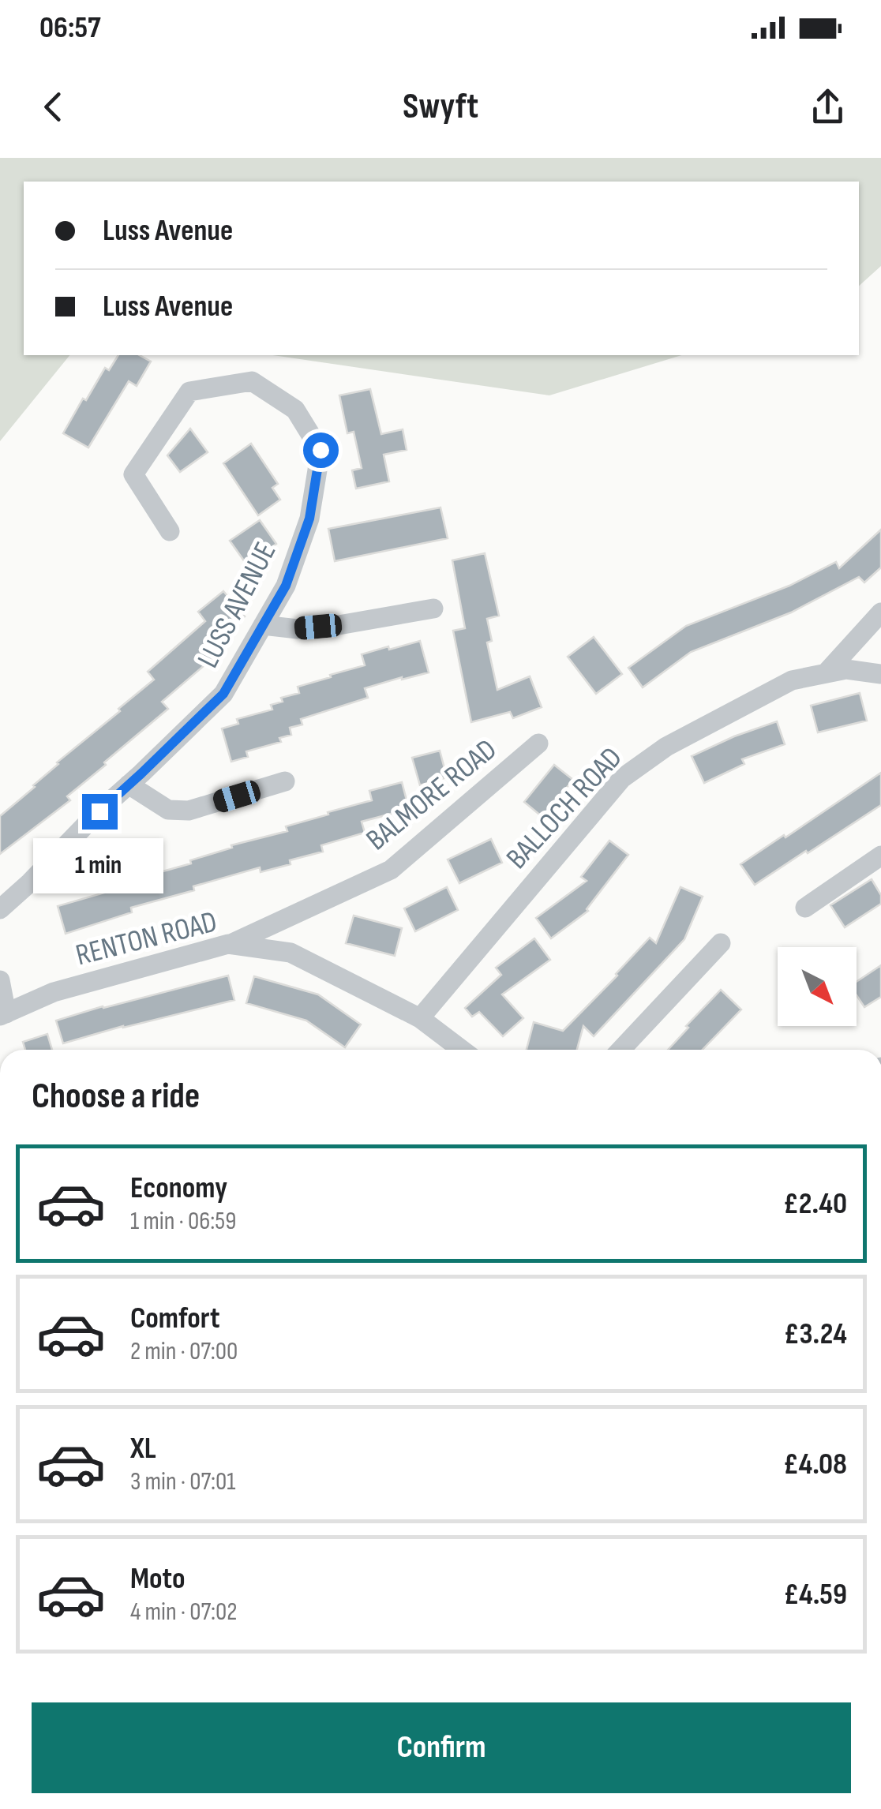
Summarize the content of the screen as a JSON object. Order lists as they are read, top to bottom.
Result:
{
  "streets": {
    "street": [
      "LUSS AVENUE",
      "BALMORE ROAD",
      "BALLOCH ROAD",
      "RENTON ROAD"
    ]
  },
  "crossings": [
    ["BALMORE ROAD", "RENTON ROAD"],
    ["BALLOCH ROAD", "RENTON ROAD"]
  ],
  "north": "bottom right",
  "page": {
    "status": "06:57",
    "header": "Swyft",
    "banner": ["Luss Avenue", "Luss Avenue"],
    "bubble": "1 min",
    "heading": "Choose a ride",
    "list": [
      {
        "name": "Economy",
        "note": "1 min · 06:59",
        "value": "£2.40"
      },
      {
        "name": "Comfort",
        "note": "2 min · 07:00",
        "value": "£3.24"
      },
      {
        "name": "XL",
        "note": "3 min · 07:01",
        "value": "£4.08"
      },
      {
        "name": "Moto",
        "note": "4 min · 07:02",
        "value": "£4.59"
      }
    ],
    "buttons": "Confirm"
  }
}
